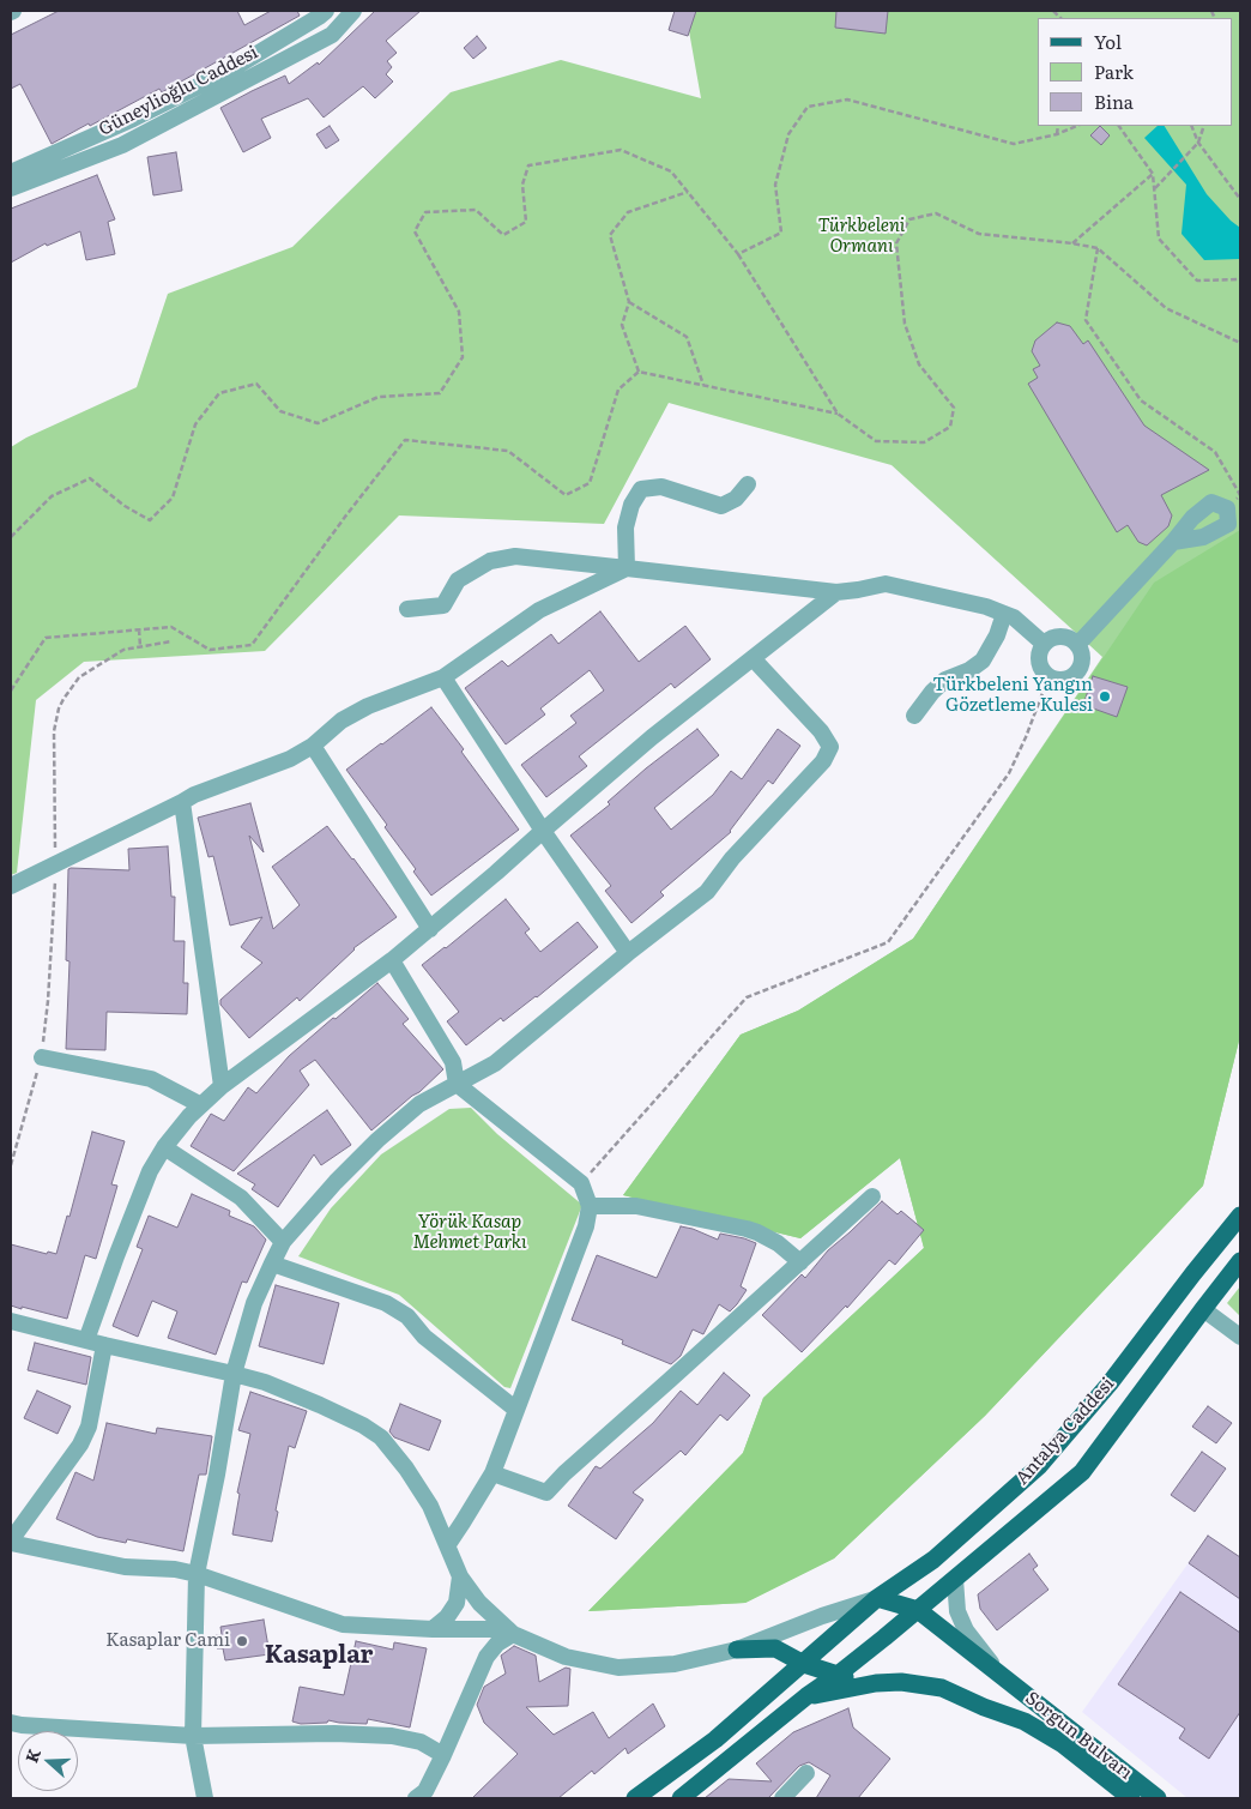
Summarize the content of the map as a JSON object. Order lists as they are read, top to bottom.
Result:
{
  "streets": {
    "main road": ["Antalya Caddesi", "Sorgun Bulvarı"],
    "street": ["Güneylioğlu Caddesi"]
  },
  "crossings": [
    ["Antalya Caddesi", "Sorgun Bulvarı"]
  ],
  "districts": ["Kasaplar"],
  "parks": ["Türkbeleni Ormanı", "Yörük Kasap Mehmet Parkı"],
  "places": ["Türkbeleni Yangın Gözetleme Kulesi", "Kasaplar Cami"],
  "legend": ["Yol", "Park", "Bina"],
  "north": "left"
}
